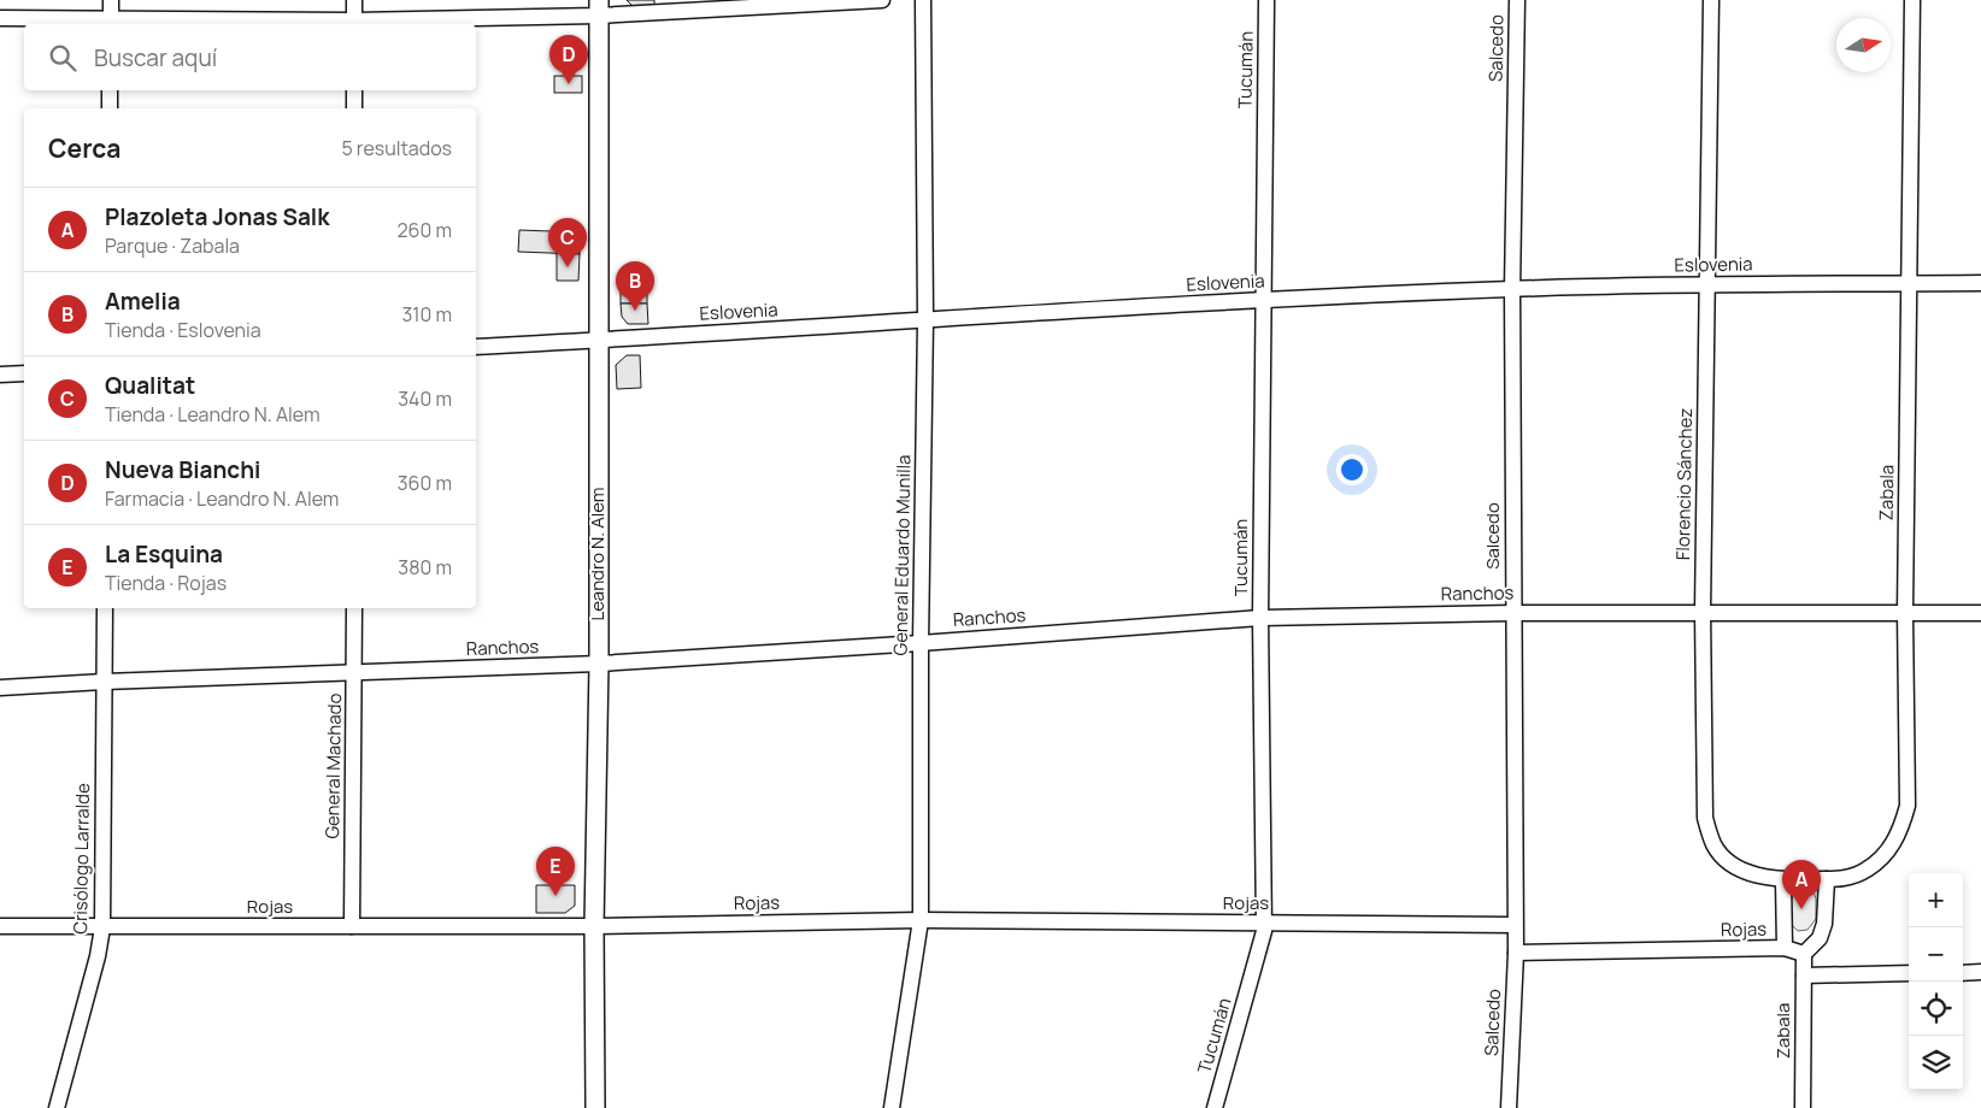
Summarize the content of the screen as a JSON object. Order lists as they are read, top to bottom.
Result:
{
  "streets": {
    "street": [
      "Salcedo",
      "Tucumán",
      "Eslovenia",
      "Florencio Sánchez",
      "Zabala",
      "Leandro N. Alem",
      "General Eduardo Munilla",
      "Ranchos",
      "General Machado",
      "Crisólogo Larralde",
      "Rojas"
    ]
  },
  "crossings": [
    ["Salcedo", "Eslovenia"],
    ["Salcedo", "Ranchos"],
    ["Salcedo", "Rojas"],
    ["Tucumán", "Eslovenia"],
    ["Tucumán", "Ranchos"],
    ["Tucumán", "Rojas"],
    ["Eslovenia", "Florencio Sánchez"],
    ["Eslovenia", "Zabala"],
    ["Eslovenia", "Leandro N. Alem"],
    ["Eslovenia", "General Eduardo Munilla"],
    ["Florencio Sánchez", "Zabala"],
    ["Florencio Sánchez", "Ranchos"],
    ["Zabala", "Ranchos"],
    ["Zabala", "Rojas"],
    ["Leandro N. Alem", "Ranchos"],
    ["Leandro N. Alem", "Rojas"],
    ["General Eduardo Munilla", "Ranchos"],
    ["General Eduardo Munilla", "Rojas"],
    ["Ranchos", "General Machado"],
    ["Ranchos", "Crisólogo Larralde"],
    ["General Machado", "Rojas"],
    ["Crisólogo Larralde", "Rojas"]
  ],
  "north": "right",
  "page": {
    "search": "Buscar aquí",
    "pins": [
      "D",
      "C",
      "B",
      "E",
      "A"
    ],
    "heading": ["Cerca", "5 resultados"],
    "list": [
      {
        "mark": "A",
        "name": "Plazoleta Jonas Salk",
        "note": "Parque · Zabala",
        "value": "260 m"
      },
      {
        "mark": "B",
        "name": "Amelia",
        "note": "Tienda · Eslovenia",
        "value": "310 m"
      },
      {
        "mark": "C",
        "name": "Qualitat",
        "note": "Tienda · Leandro N. Alem",
        "value": "340 m"
      },
      {
        "mark": "D",
        "name": "Nueva Bianchi",
        "note": "Farmacia · Leandro N. Alem",
        "value": "360 m"
      },
      {
        "mark": "E",
        "name": "La Esquina",
        "note": "Tienda · Rojas",
        "value": "380 m"
      }
    ],
    "map_buttons": ["+", "−"]
  }
}
